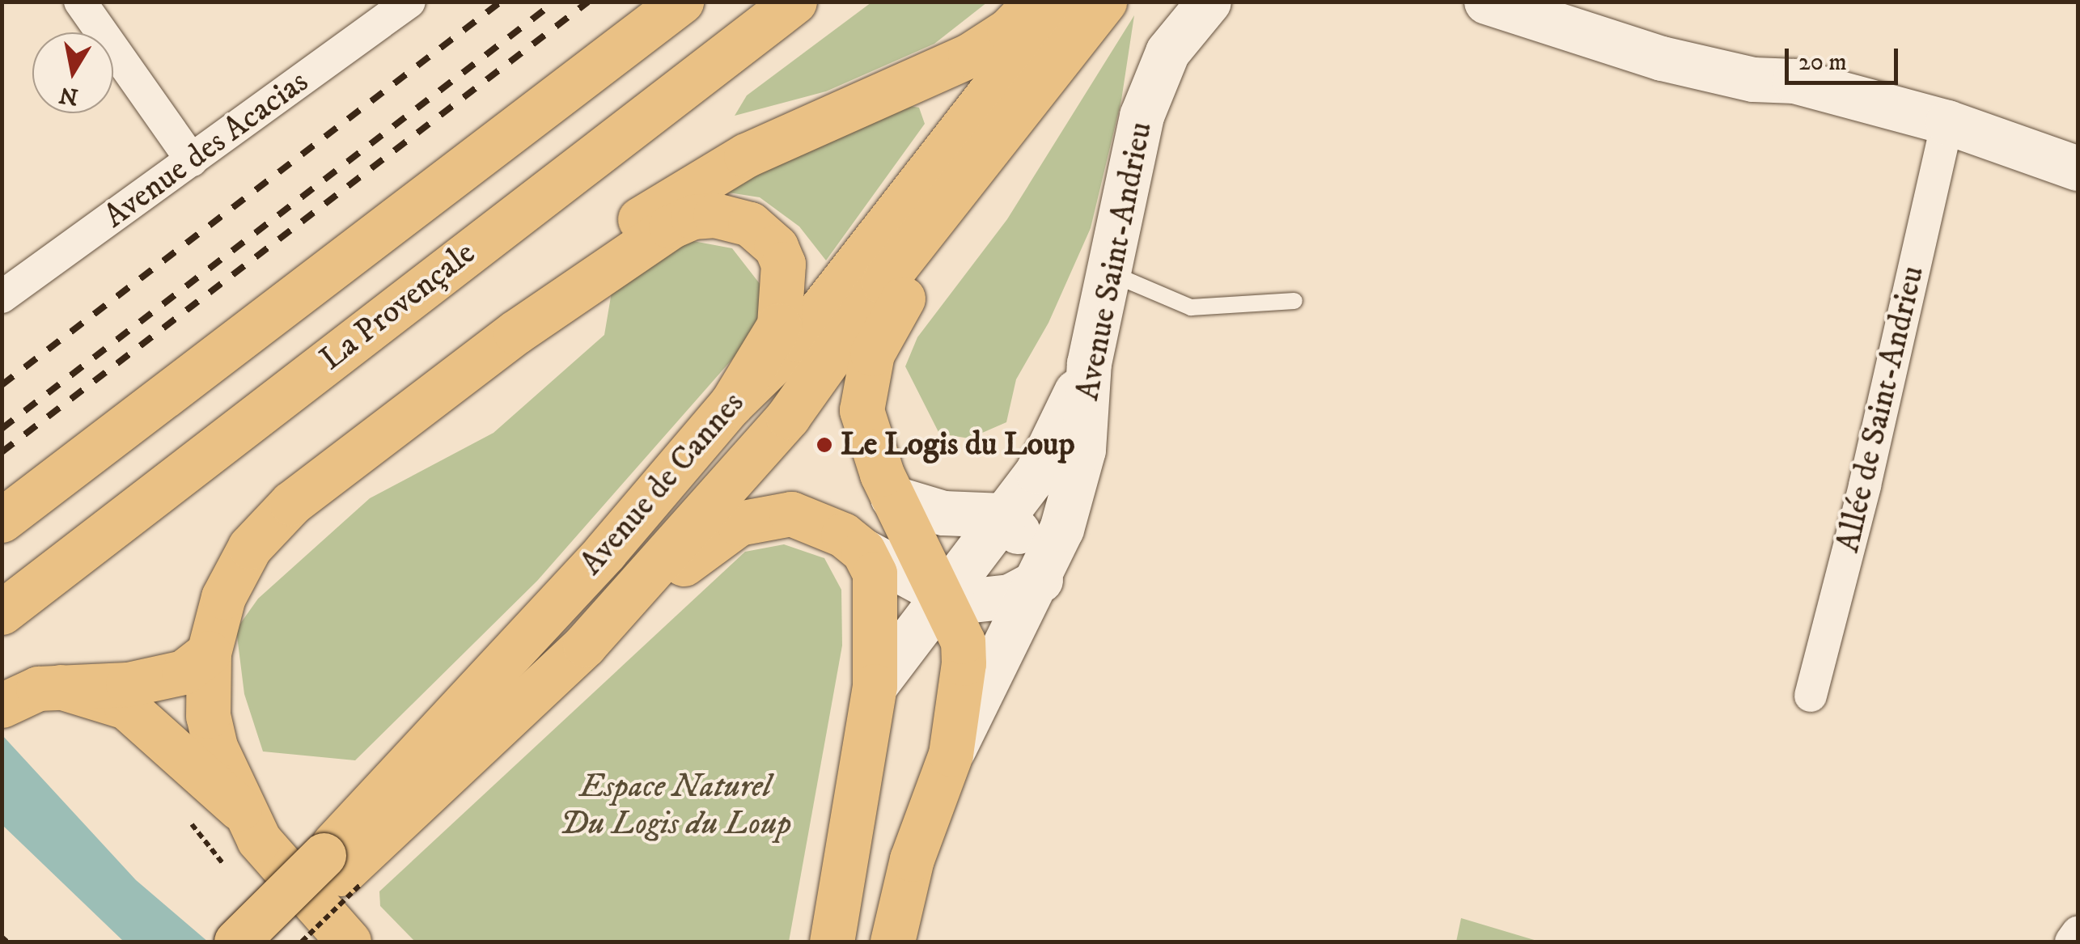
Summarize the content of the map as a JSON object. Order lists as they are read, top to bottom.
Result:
{
  "streets": {
    "main road": ["La Provençale", "Avenue de Cannes"],
    "street": ["Avenue des Acacias", "Avenue Saint-Andrieu", "Allée de Saint-Andrieu"]
  },
  "parks": ["Espace Naturel Du Logis du Loup"],
  "places": ["Le Logis du Loup"],
  "scale_bar": "20 m",
  "north": "bottom"
}
